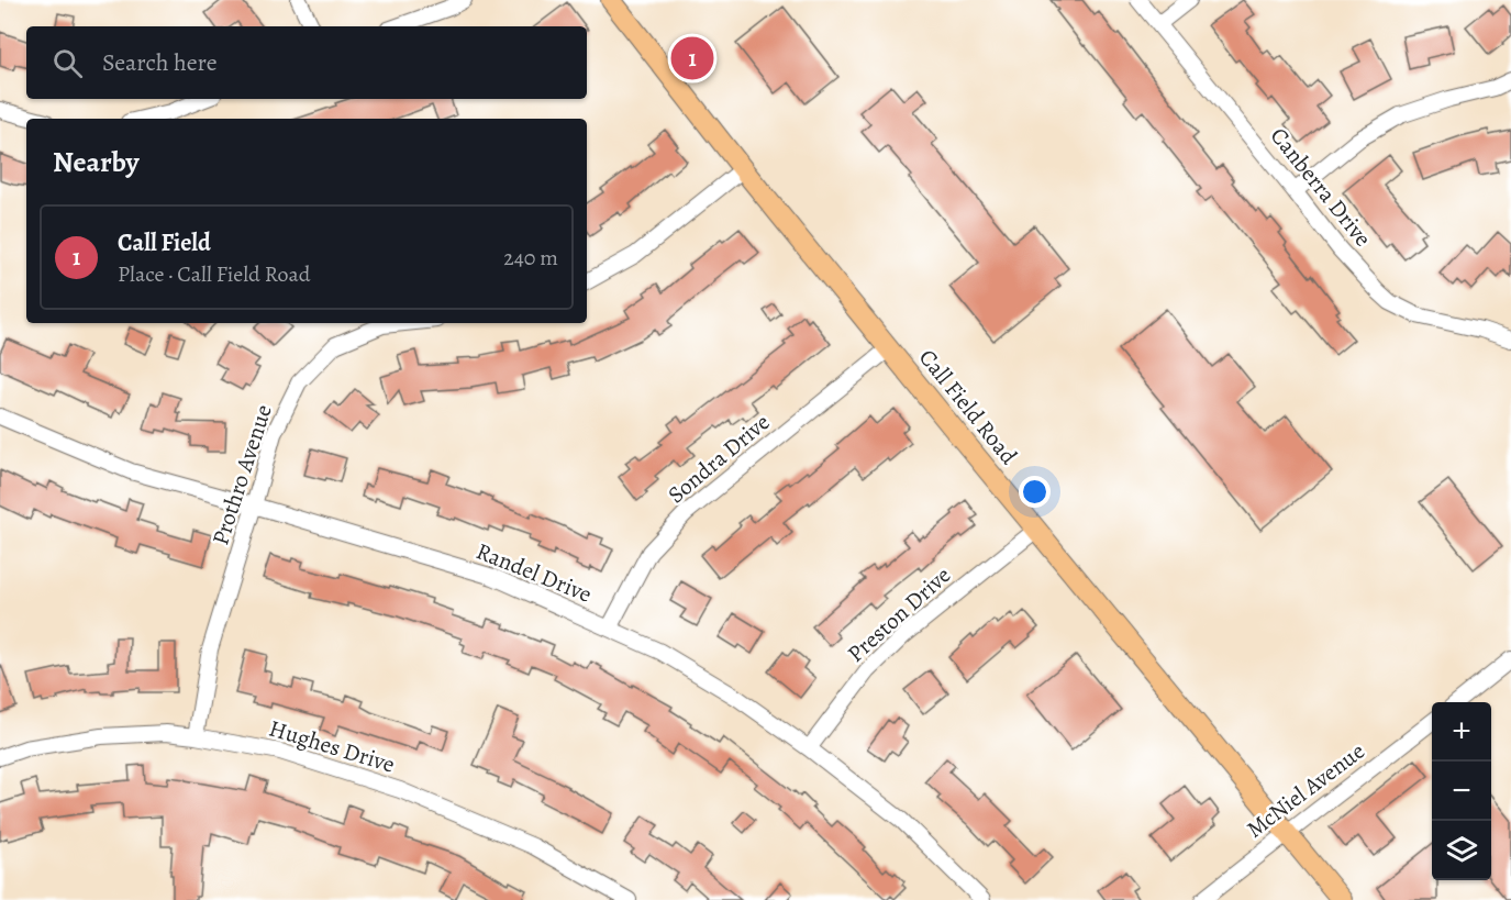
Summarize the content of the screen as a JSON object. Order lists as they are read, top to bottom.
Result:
{
  "streets": {
    "main road": ["Call Field Road"],
    "street": [
      "Canberra Drive",
      "Sondra Drive",
      "Prothro Avenue",
      "Randel Drive",
      "Preston Drive",
      "Hughes Drive",
      "McNiel Avenue"
    ]
  },
  "crossings": [
    ["Call Field Road", "Sondra Drive"],
    ["Call Field Road", "Preston Drive"],
    ["Call Field Road", "McNiel Avenue"],
    ["Sondra Drive", "Randel Drive"],
    ["Prothro Avenue", "Randel Drive"],
    ["Prothro Avenue", "Hughes Drive"],
    ["Randel Drive", "Preston Drive"]
  ],
  "page": {
    "search": "Search here",
    "pins": "1",
    "heading": "Nearby",
    "list": [
      {
        "mark": "1",
        "name": "Call Field",
        "note": "Place · Call Field Road",
        "value": "240 m"
      }
    ],
    "map_buttons": ["+", "−"]
  }
}
